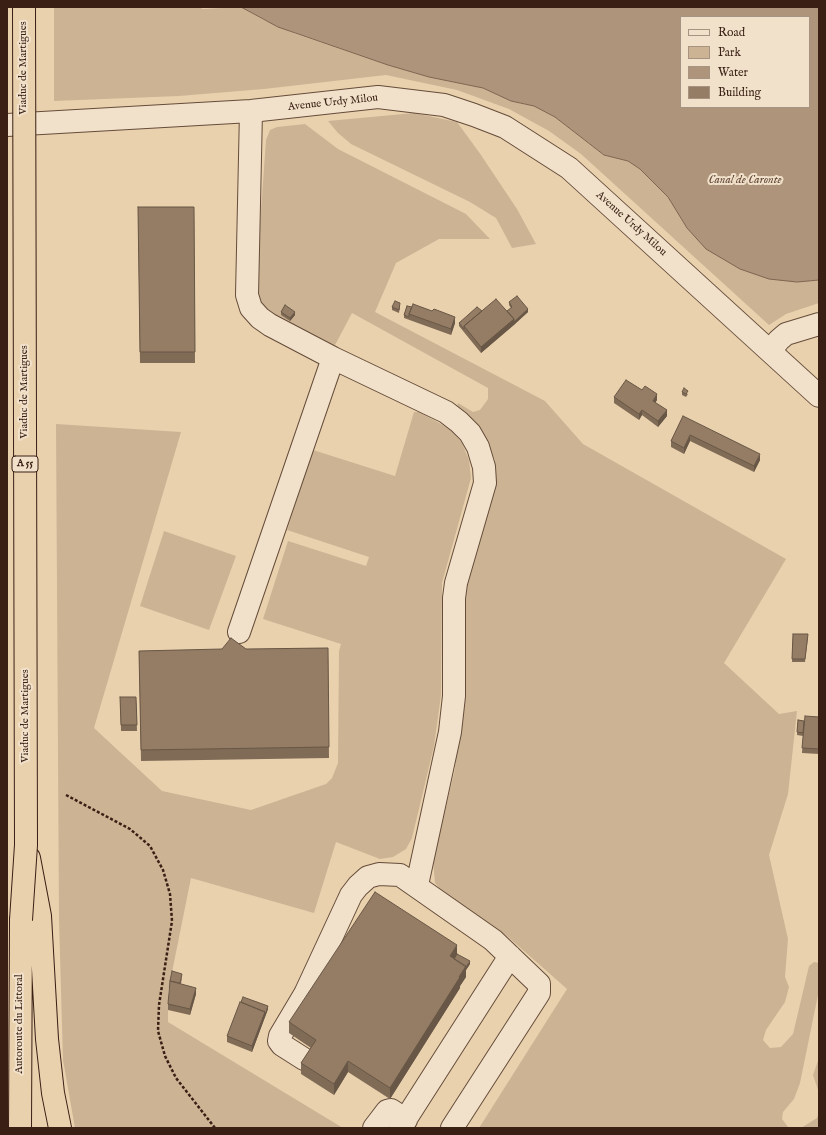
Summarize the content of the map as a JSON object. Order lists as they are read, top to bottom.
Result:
{
  "streets": {
    "highway": ["Viaduc de Martigues", "A 55", "Autoroute du Littoral"],
    "street": ["Avenue Urdy Milou"]
  },
  "crossings": [
    ["Viaduc de Martigues", "Autoroute du Littoral"]
  ],
  "water": ["Canal de Caronte"],
  "legend": [
    "Road",
    "Park",
    "Water",
    "Building"
  ]
}
